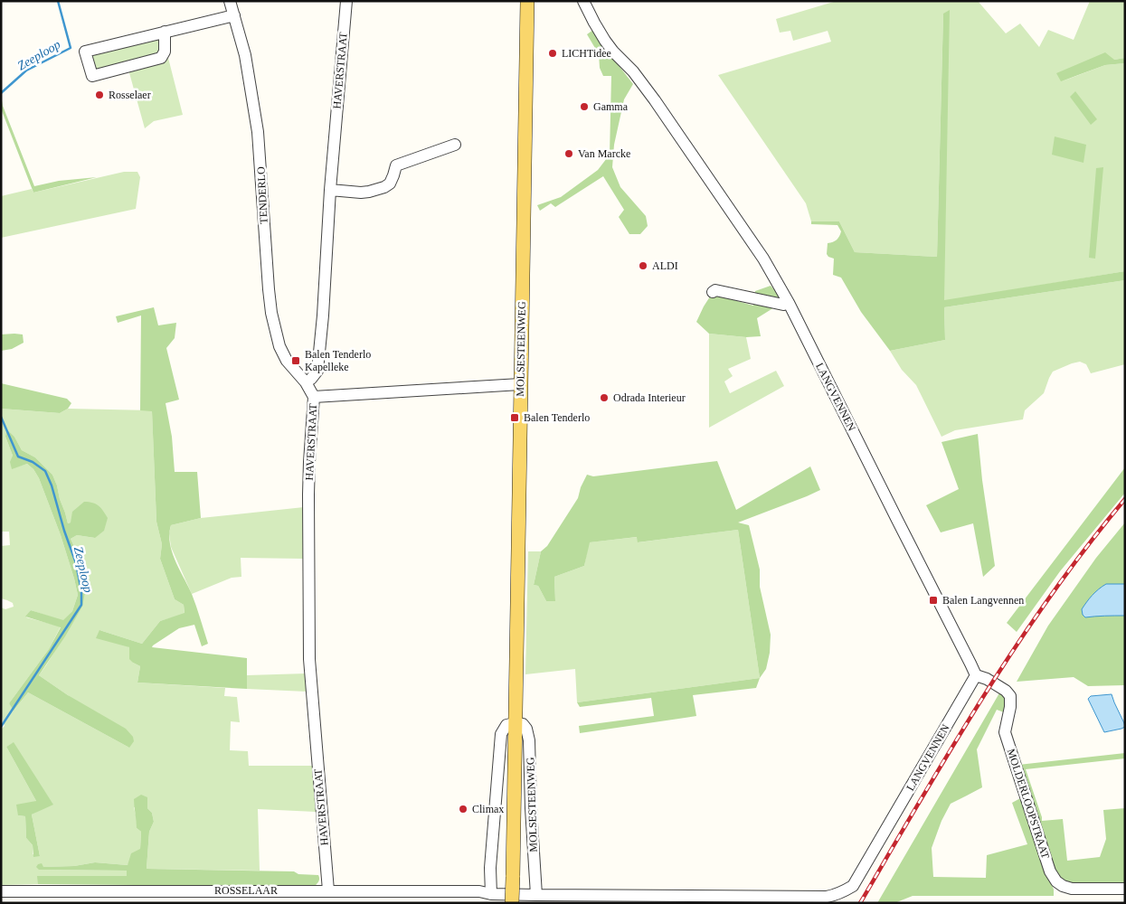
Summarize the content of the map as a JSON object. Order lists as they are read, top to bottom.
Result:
{
  "streets": {
    "main road": ["MOLSESTEENWEG"],
    "street": [
      "HAVERSTRAAT",
      "TENDERLO",
      "LANGVENNEN",
      "MOLDERLOOPSTRAAT",
      "ROSSELAAR"
    ]
  },
  "crossings": [
    ["HAVERSTRAAT", "TENDERLO"],
    ["HAVERSTRAAT", "ROSSELAAR"],
    ["MOLSESTEENWEG", "LANGVENNEN"],
    ["LANGVENNEN", "MOLDERLOOPSTRAAT"],
    ["LANGVENNEN", "ROSSELAAR"]
  ],
  "water": ["Zeeploop"],
  "places": {
    "other": [
      "LICHTidee",
      "Rosselaer",
      "Gamma",
      "Van Marcke",
      "ALDI",
      "Odrada Interieur",
      "Climax"
    ],
    "transit": ["Balen Tenderlo Kapelleke", "Balen Tenderlo", "Balen Langvennen"]
  }
}
